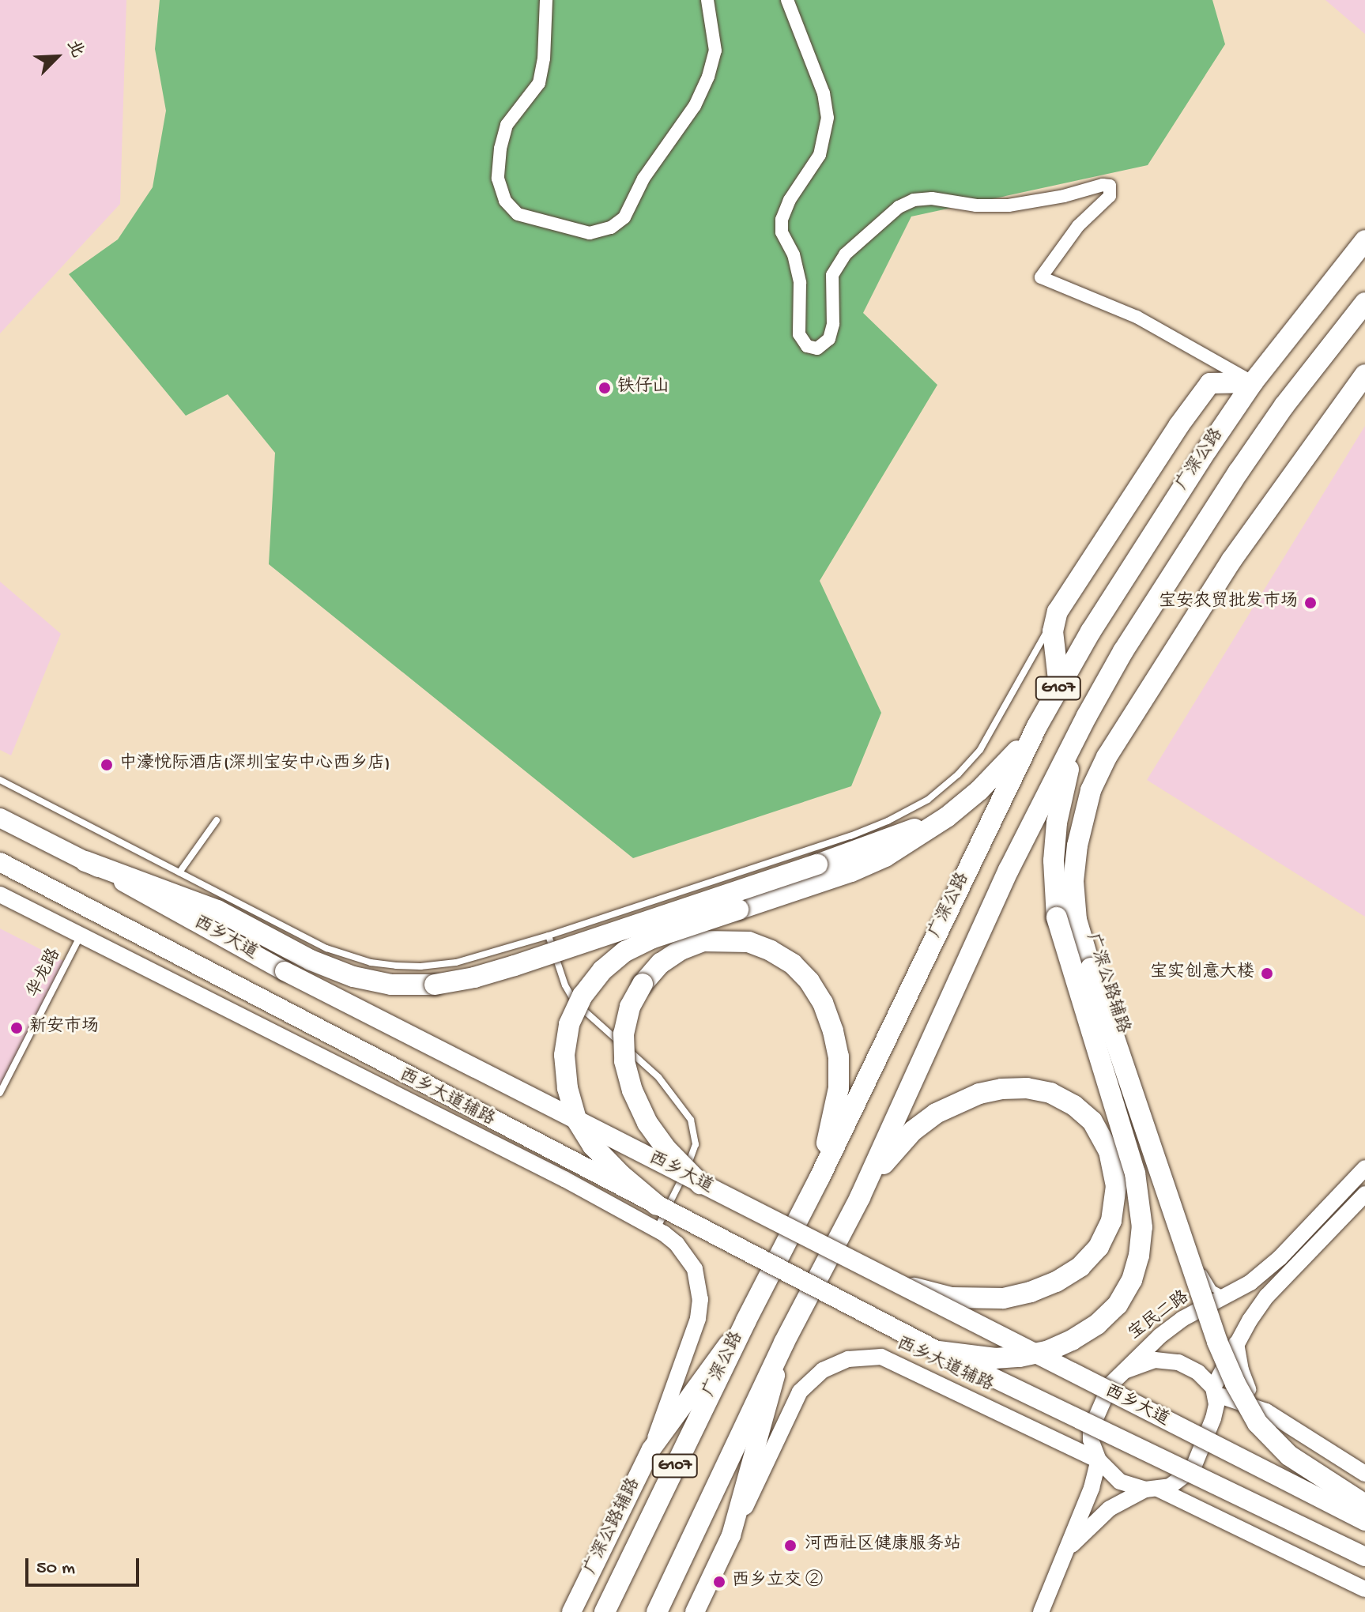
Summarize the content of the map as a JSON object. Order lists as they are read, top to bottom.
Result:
{
  "streets": {
    "highway": ["广深公路", "G107"],
    "main road": ["西乡大道", "广深公路辅路"],
    "street": ["西乡大道辅路", "宝民二路"],
    "lane": ["华龙路"]
  },
  "crossings": [
    ["广深公路", "广深公路辅路"],
    ["华龙路", "西乡大道辅路"],
    ["广深公路辅路", "西乡大道辅路"],
    ["西乡大道辅路", "宝民二路"]
  ],
  "places": [
    "铁仔山",
    "宝安农贸批发市场",
    "中濠悦际酒店(深圳宝安中心西乡店)",
    "宝实创意大楼",
    "新安市场",
    "河西社区健康服务站",
    "西乡立交 ②"
  ],
  "scale_bar": "50 m",
  "north": "top right"
}
